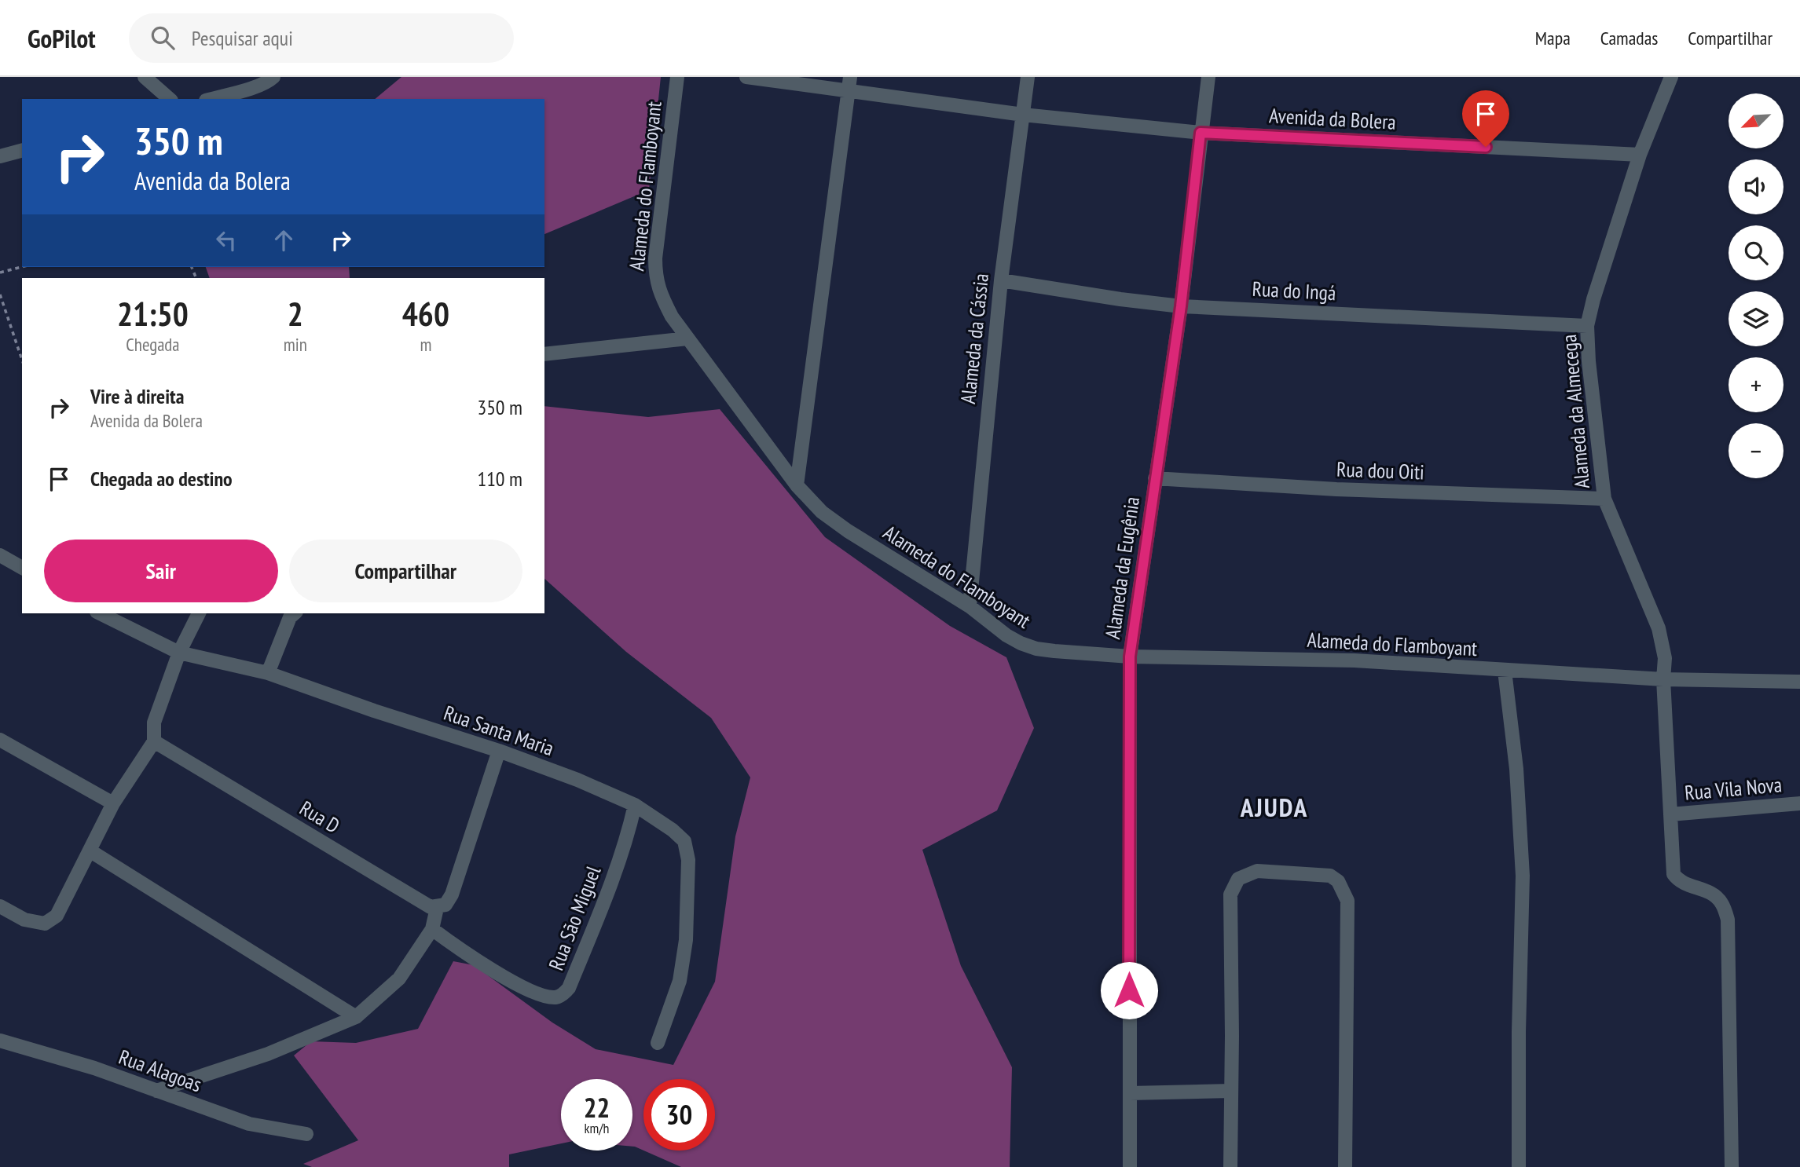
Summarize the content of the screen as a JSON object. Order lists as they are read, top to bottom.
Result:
{
  "streets": {
    "street": [
      "Avenida da Bolera",
      "Alameda do Flamboyant",
      "Rua do Ingá",
      "Alameda da Cássia",
      "Alameda da Almecega",
      "Rua dou Oiti",
      "Alameda da Eugênia",
      "Rua Santa Maria",
      "Rua Vila Nova",
      "Rua D",
      "Rua São Miguel",
      "Rua Alagoas"
    ]
  },
  "crossings": [
    ["Avenida da Bolera", "Alameda da Cássia"],
    ["Avenida da Bolera", "Alameda da Almecega"],
    ["Avenida da Bolera", "Alameda da Eugênia"],
    ["Alameda do Flamboyant", "Alameda da Cássia"],
    ["Alameda do Flamboyant", "Alameda da Almecega"],
    ["Alameda do Flamboyant", "Alameda da Eugênia"],
    ["Rua do Ingá", "Alameda da Cássia"],
    ["Rua do Ingá", "Alameda da Almecega"],
    ["Rua do Ingá", "Alameda da Eugênia"],
    ["Alameda da Almecega", "Rua dou Oiti"],
    ["Alameda da Almecega", "Rua Vila Nova"],
    ["Rua dou Oiti", "Alameda da Eugênia"],
    ["Rua Santa Maria", "Rua São Miguel"]
  ],
  "districts": ["AJUDA"],
  "north": "bottom left",
  "page": {
    "header": "GoPilot",
    "search": "Pesquisar aqui",
    "nav": ["Mapa", "Camadas", "Compartilhar"],
    "map_buttons": ["+", "−"],
    "turn": ["350 m", "Avenida da Bolera"],
    "eta": [
      "21:50",
      "Chegada",
      "2",
      "min",
      "460",
      "m"
    ],
    "list": [
      {
        "name": "Vire à direita",
        "note": "Avenida da Bolera",
        "value": "350 m"
      },
      {
        "name": "Chegada ao destino",
        "value": "110 m"
      }
    ],
    "buttons": ["Sair", "Compartilhar"],
    "speed": "22 km/h",
    "limit": "30"
  }
}
